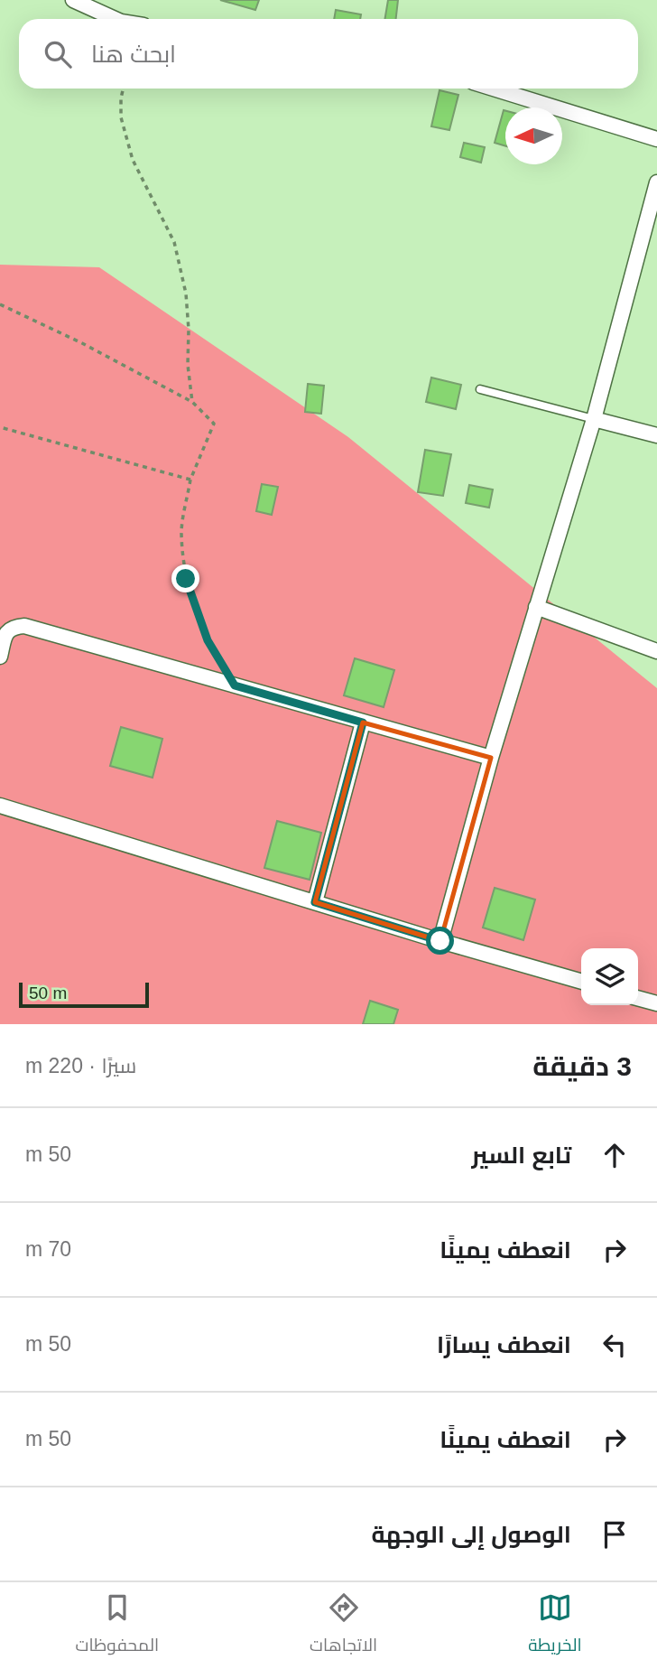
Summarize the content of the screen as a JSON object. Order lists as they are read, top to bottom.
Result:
{
  "scale_bar": "50 m",
  "north": "left",
  "page": {
    "search": "ابحث هنا",
    "scale": "50 m",
    "heading": ["3 دقيقة", "سيرًا · 220 m"],
    "list": [
      ["تابع السير", "50 m"],
      ["انعطف يمينًا", "70 m"],
      ["انعطف يسارًا", "50 m"],
      ["انعطف يمينًا", "50 m"],
      "الوصول إلى الوجهة"
    ],
    "nav": ["الخريطة", "الاتجاهات", "المحفوظات"]
  }
}
